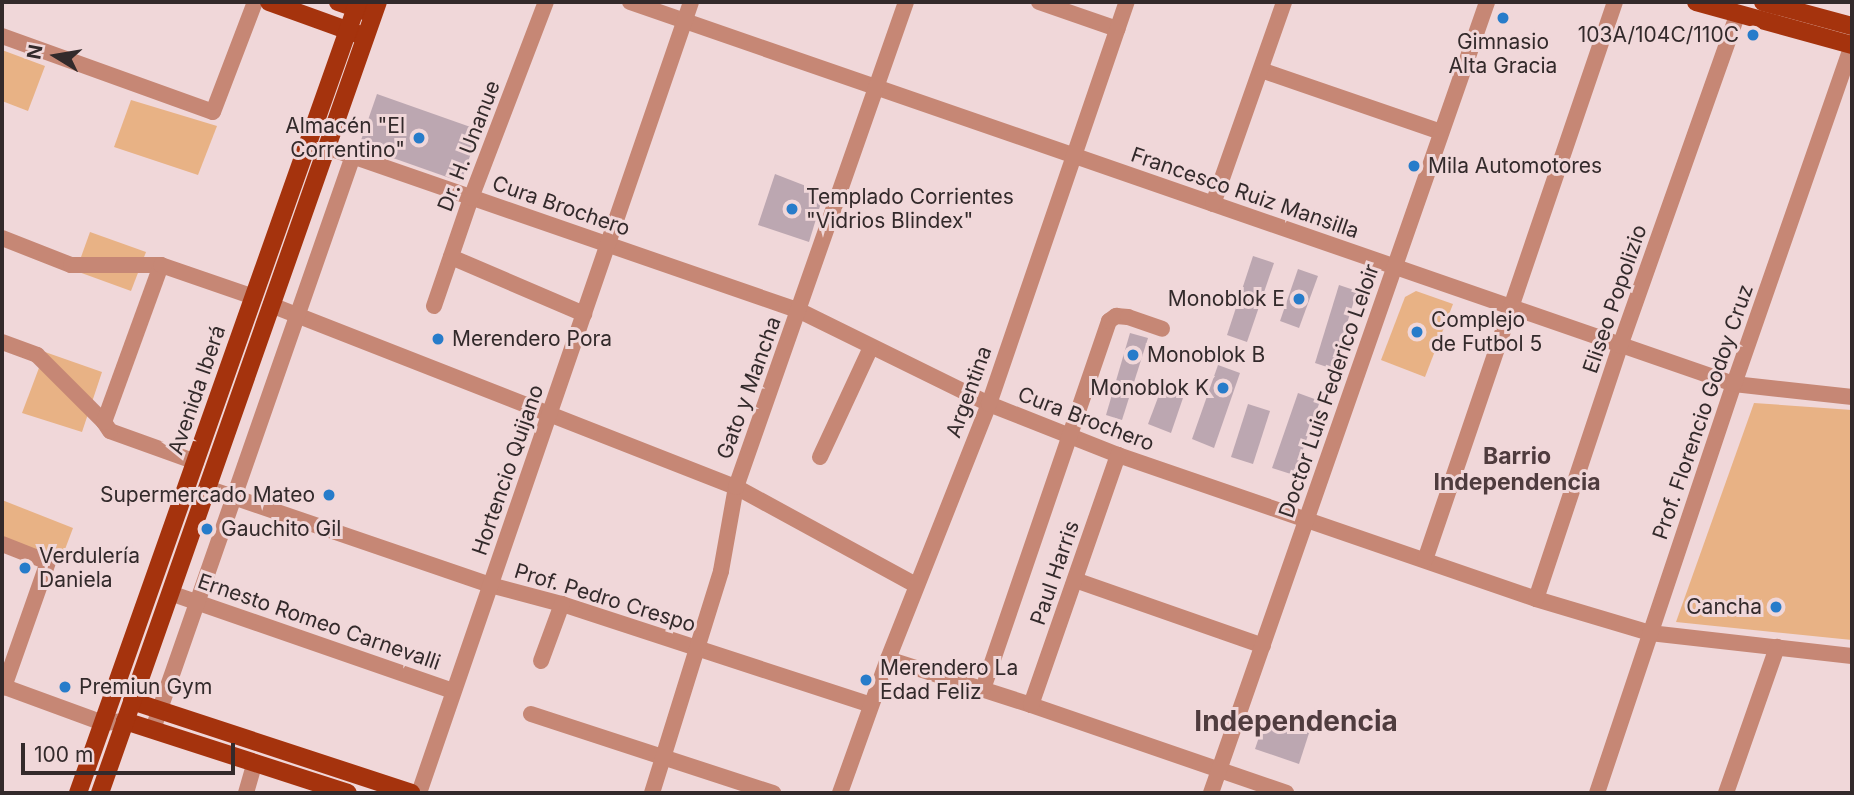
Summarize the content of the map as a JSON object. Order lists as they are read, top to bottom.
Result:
{
  "streets": {
    "main road": ["Avenida Iberá"],
    "street": [
      "Dr. H. Unanue",
      "Francesco Ruiz Mansilla",
      "Cura Brochero",
      "Eliseo Popolizio",
      "Gato y Mancha",
      "Doctor Luis Federico Leloir",
      "Argentina",
      "Prof. Florencio Godoy Cruz",
      "Hortencio Quijano",
      "Paul Harris",
      "Prof. Pedro Crespo",
      "Ernesto Romeo Carnevalli"
    ]
  },
  "crossings": [
    ["Dr. H. Unanue", "Cura Brochero"],
    ["Francesco Ruiz Mansilla", "Eliseo Popolizio"],
    ["Francesco Ruiz Mansilla", "Gato y Mancha"],
    ["Francesco Ruiz Mansilla", "Doctor Luis Federico Leloir"],
    ["Francesco Ruiz Mansilla", "Argentina"],
    ["Francesco Ruiz Mansilla", "Prof. Florencio Godoy Cruz"],
    ["Francesco Ruiz Mansilla", "Hortencio Quijano"],
    ["Cura Brochero", "Eliseo Popolizio"],
    ["Cura Brochero", "Gato y Mancha"],
    ["Cura Brochero", "Avenida Iberá"],
    ["Cura Brochero", "Doctor Luis Federico Leloir"],
    ["Cura Brochero", "Argentina"],
    ["Cura Brochero", "Prof. Florencio Godoy Cruz"],
    ["Cura Brochero", "Hortencio Quijano"],
    ["Cura Brochero", "Paul Harris"],
    ["Gato y Mancha", "Prof. Pedro Crespo"],
    ["Avenida Iberá", "Prof. Pedro Crespo"],
    ["Avenida Iberá", "Ernesto Romeo Carnevalli"],
    ["Argentina", "Prof. Pedro Crespo"],
    ["Hortencio Quijano", "Prof. Pedro Crespo"],
    ["Hortencio Quijano", "Ernesto Romeo Carnevalli"]
  ],
  "districts": ["Barrio Independencia", "Independencia"],
  "places": [
    "Gimnasio Alta Gracia",
    "103A/104C/110C",
    "Almacén \"El Correntino\"",
    "Mila Automotores",
    "Templado Corrientes \"Vidrios Blindex\"",
    "Monoblok E",
    "Complejo de Futbol 5",
    "Merendero Pora",
    "Monoblok B",
    "Monoblok K",
    "Supermercado Mateo",
    "Gauchito Gil",
    "Verdulería Daniela",
    "Cancha",
    "Merendero La Edad Feliz",
    "Premiun Gym"
  ],
  "scale_bar": "100 m",
  "north": "left"
}
